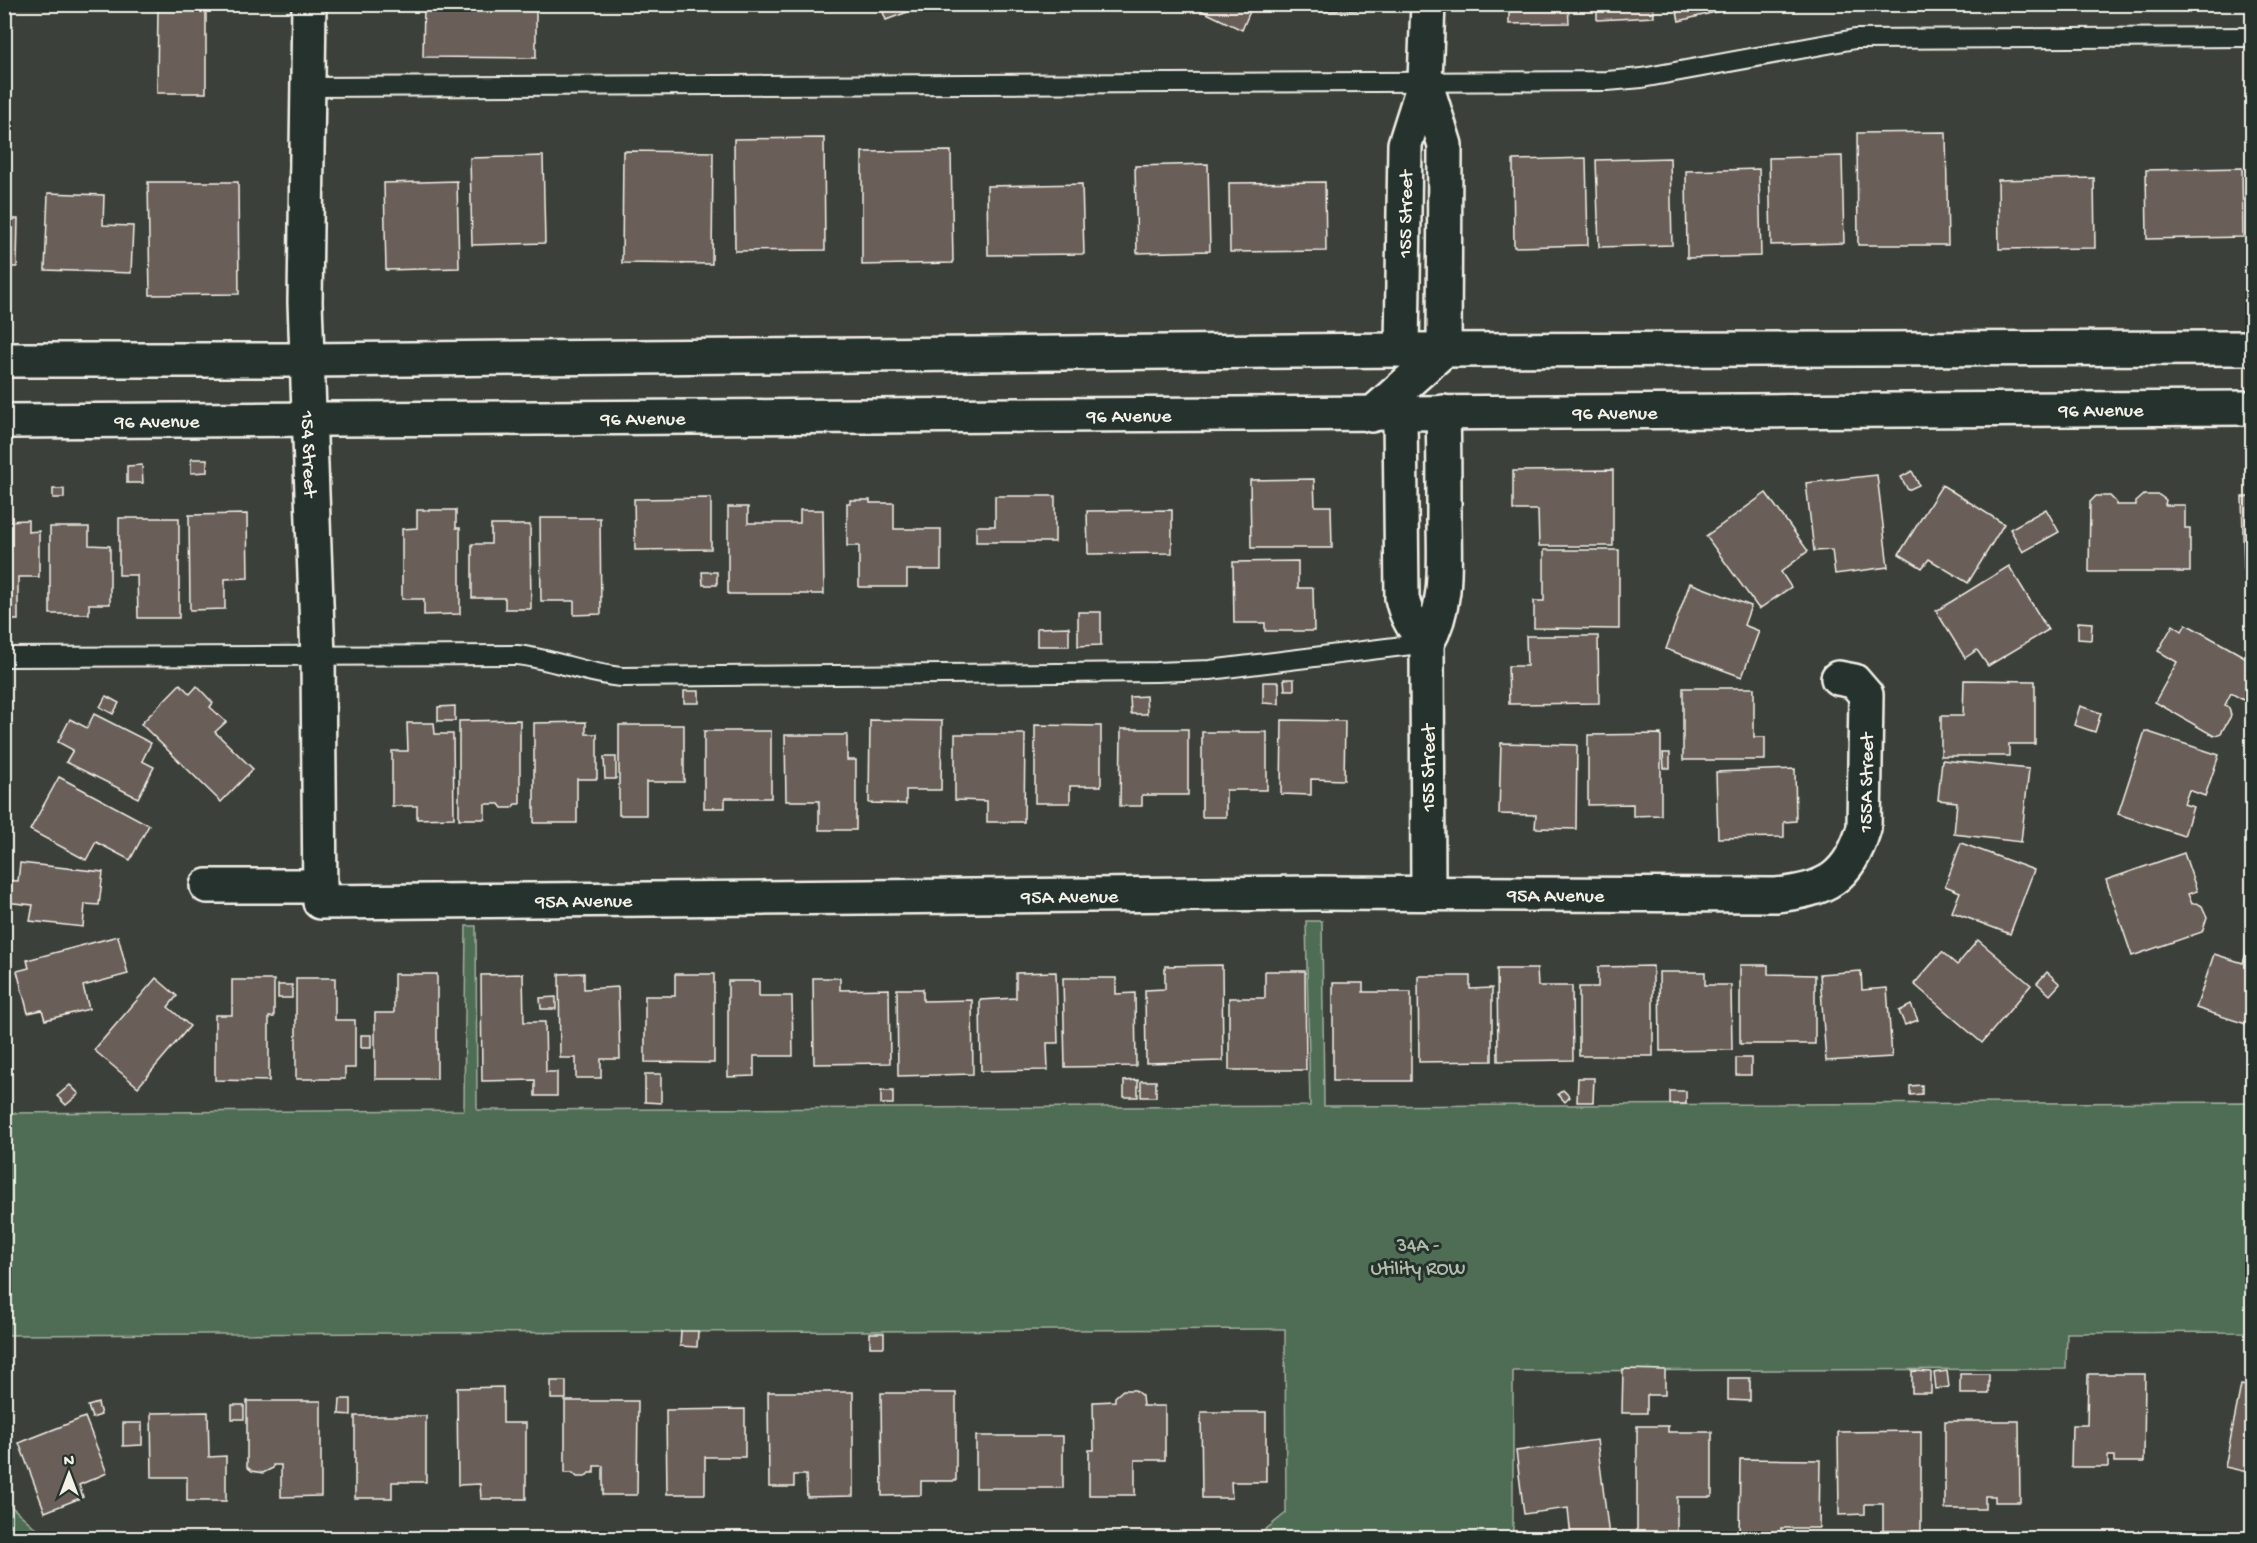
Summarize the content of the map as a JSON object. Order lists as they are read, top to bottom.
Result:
{
  "streets": {
    "main road": [
      "155 Street",
      "96 Avenue",
      "154 Street",
      "155A Street",
      "95A Avenue"
    ]
  },
  "crossings": [
    ["155 Street", "96 Avenue"],
    ["155 Street", "95A Avenue"],
    ["96 Avenue", "154 Street"],
    ["154 Street", "95A Avenue"],
    ["155A Street", "95A Avenue"]
  ],
  "parks": ["34A - Utility ROW"],
  "north": "top"
}
